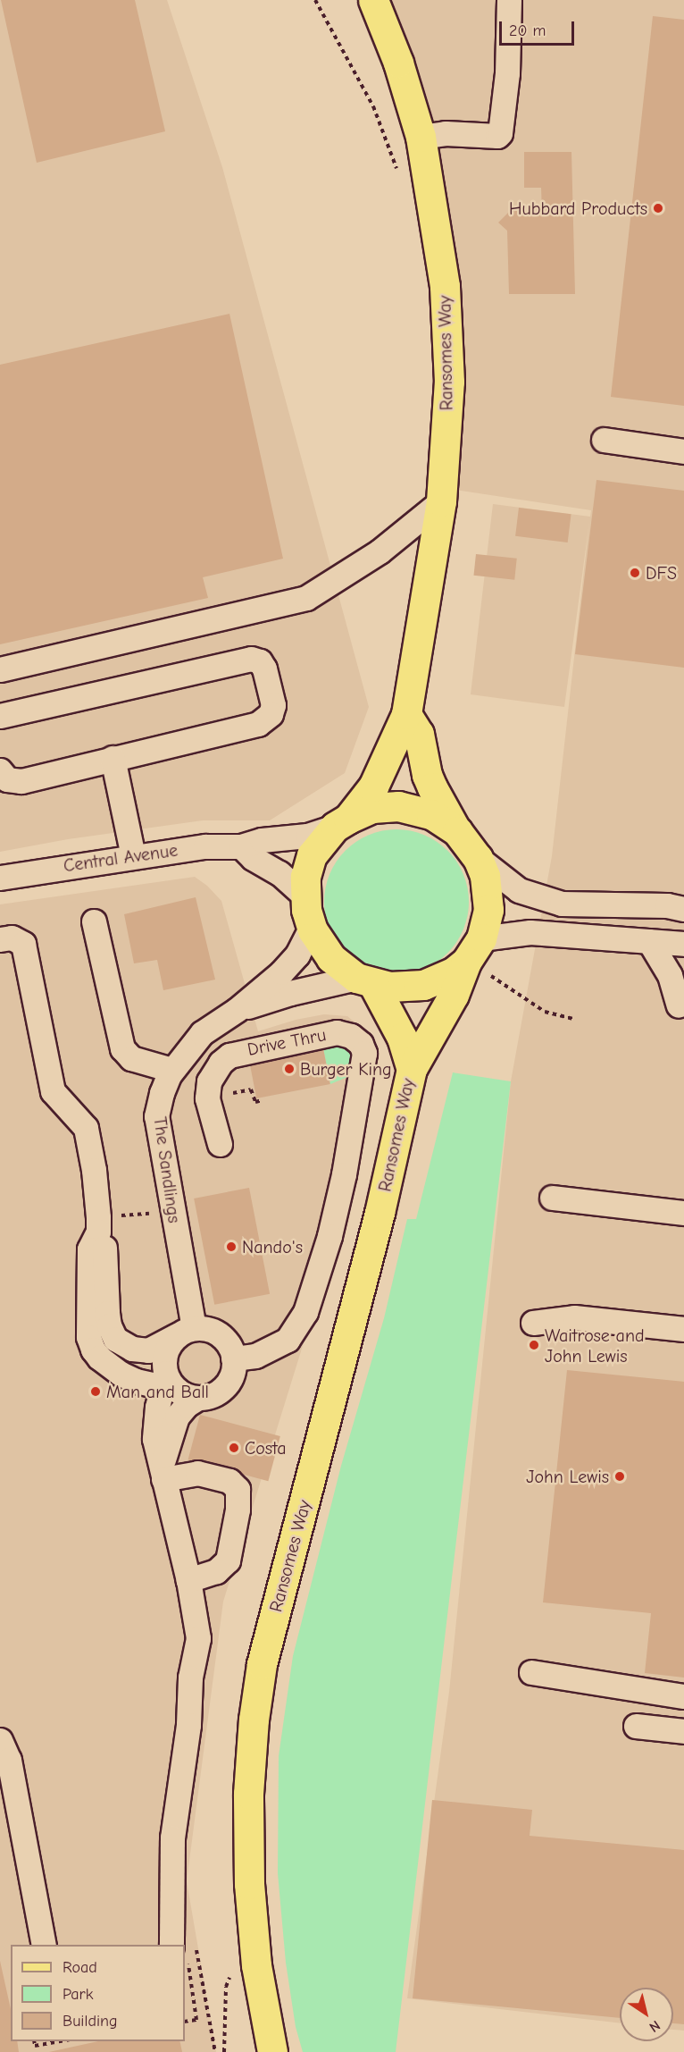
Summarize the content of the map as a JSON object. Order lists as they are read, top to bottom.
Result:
{
  "streets": {
    "main road": ["Ransomes Way"],
    "street": ["Central Avenue", "Drive Thru", "The Sandlings"]
  },
  "crossings": [
    ["Ransomes Way", "Central Avenue"],
    ["Drive Thru", "The Sandlings"]
  ],
  "places": [
    "Hubbard Products",
    "DFS",
    "Burger King",
    "Nando's",
    "Waitrose and John Lewis",
    "Man and Ball",
    "Costa",
    "John Lewis"
  ],
  "legend": ["Road", "Park", "Building"],
  "scale_bar": "20 m",
  "north": "bottom right"
}
